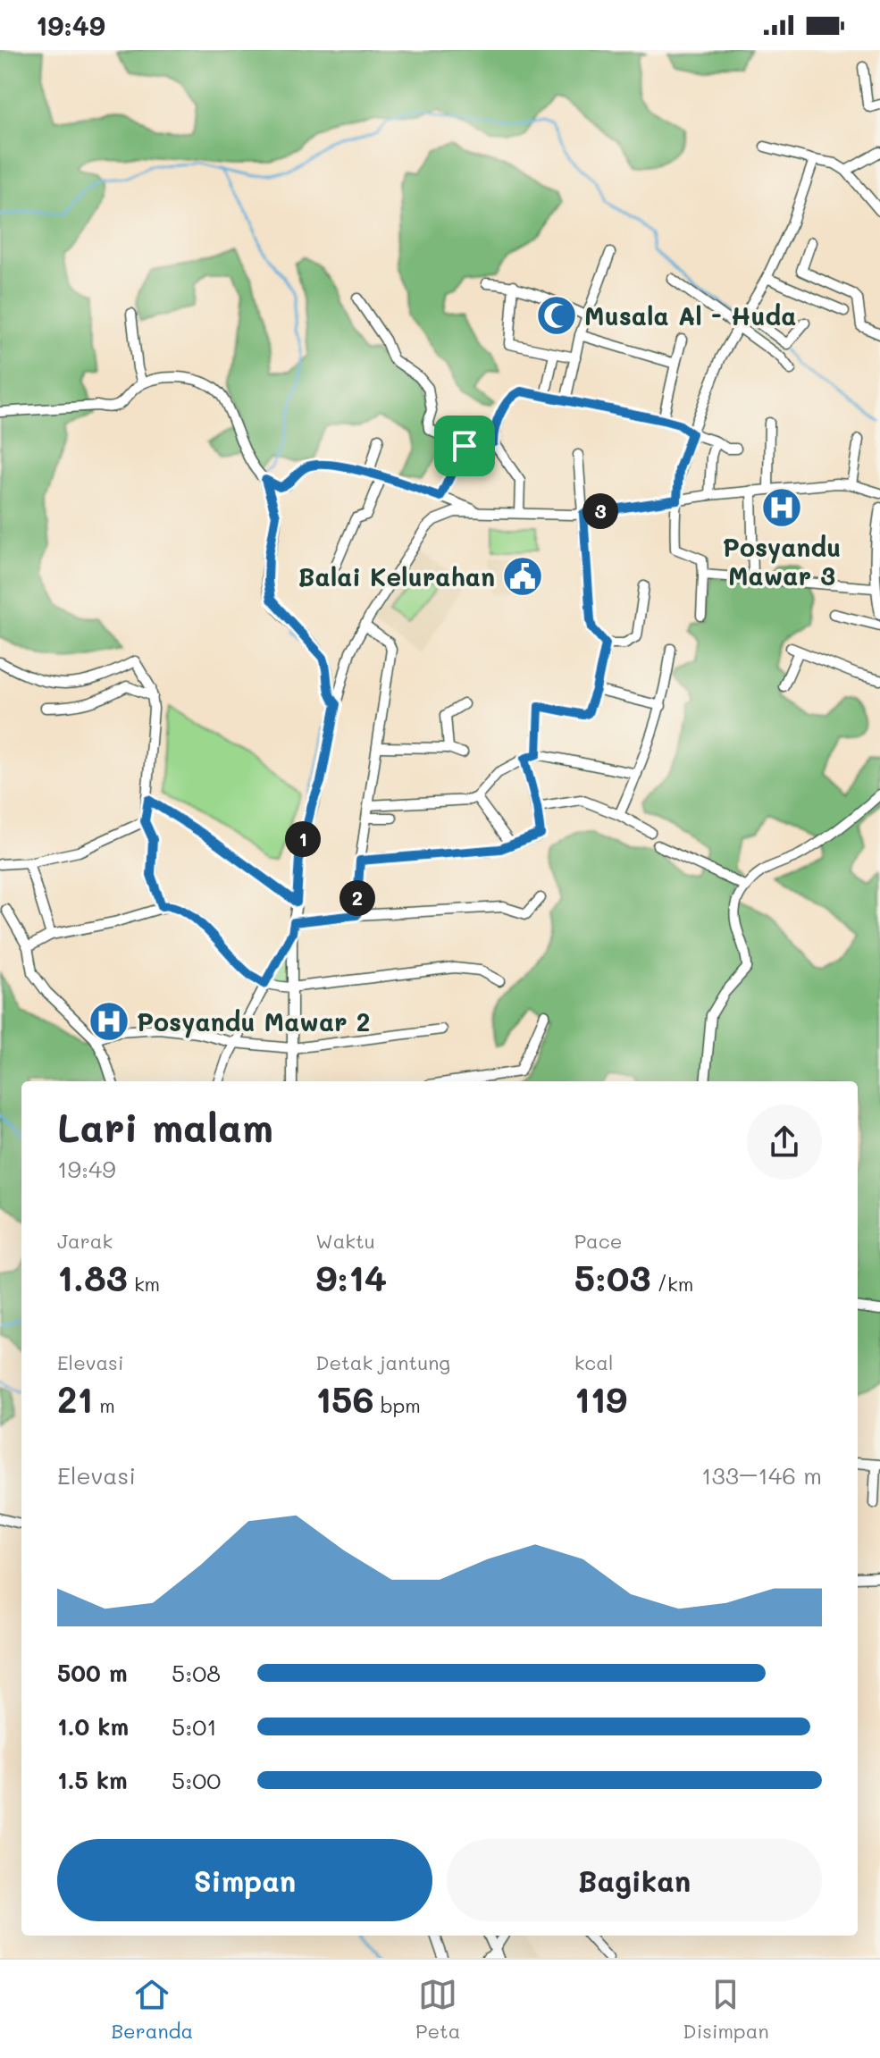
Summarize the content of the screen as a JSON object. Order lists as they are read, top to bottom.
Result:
{
  "places": {
    "mosque": ["Musala Al - Huda"],
    "hospital": ["Posyandu Mawar 3", "Posyandu Mawar 2"],
    "public building": ["Balai Kelurahan"]
  },
  "page": {
    "status": "19:49",
    "pins": ["3", "1", "2"],
    "heading": ["Lari malam", "19:49"],
    "stats": [
      ["Jarak", "1.83 km"],
      ["Waktu", "9:14"],
      ["Pace", "5:03 /km"],
      ["Elevasi", "21 m"],
      ["Detak jantung", "156 bpm"],
      ["kcal", "119"]
    ],
    "chart": ["Elevasi", "133–146 m"],
    "list": [
      {
        "name": "500 m",
        "note": "5:08"
      },
      {
        "name": "1.0 km",
        "note": "5:01"
      },
      {
        "name": "1.5 km",
        "note": "5:00"
      }
    ],
    "buttons": ["Simpan", "Bagikan"],
    "tabs": ["Beranda", "Peta", "Disimpan"]
  }
}
